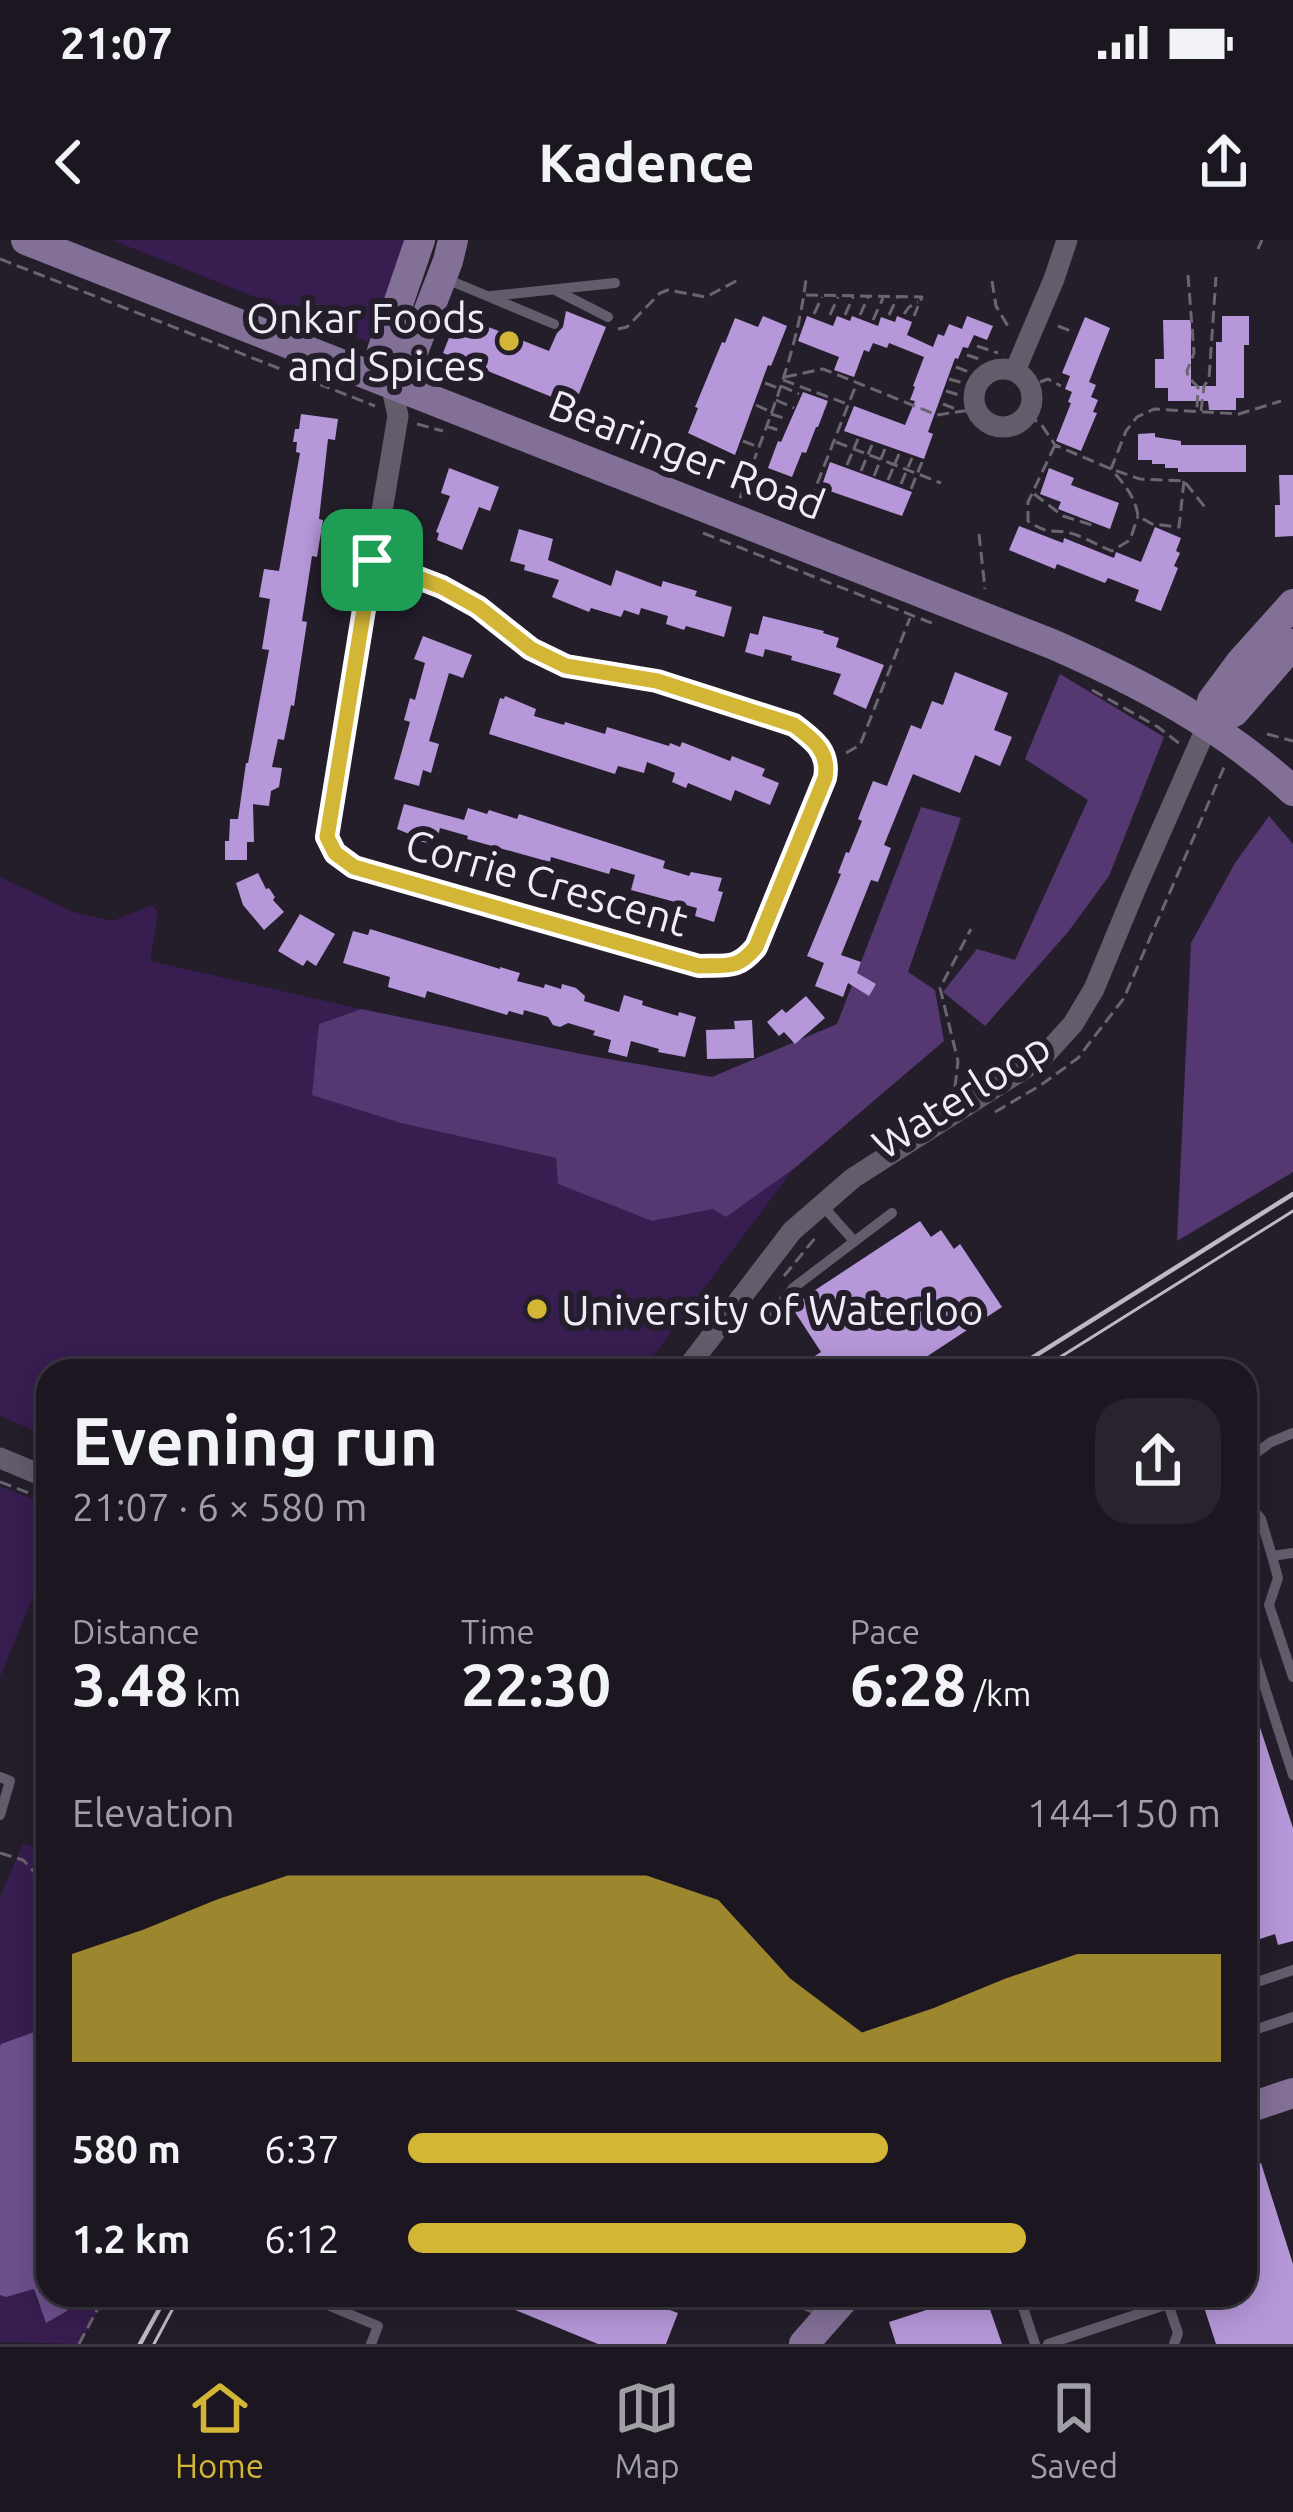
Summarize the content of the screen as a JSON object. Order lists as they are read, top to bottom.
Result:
{
  "streets": {
    "street": ["Bearinger Road", "Corrie Crescent"],
    "path": ["Waterloop"]
  },
  "crossings": [
    ["Bearinger Road", "Corrie Crescent"]
  ],
  "places": ["Onkar Foods and Spices", "University of Waterloo"],
  "page": {
    "status": "21:07",
    "header": "Kadence",
    "heading": ["Evening run", "21:07 · 6 × 580 m"],
    "stats": [
      ["Distance", "3.48 km"],
      ["Time", "22:30"],
      ["Pace", "6:28 /km"]
    ],
    "chart": ["Elevation", "144–150 m"],
    "list": [
      {
        "name": "580 m",
        "note": "6:37"
      },
      {
        "name": "1.2 km",
        "note": "6:12"
      }
    ],
    "tabs": ["Home", "Map", "Saved"]
  }
}
